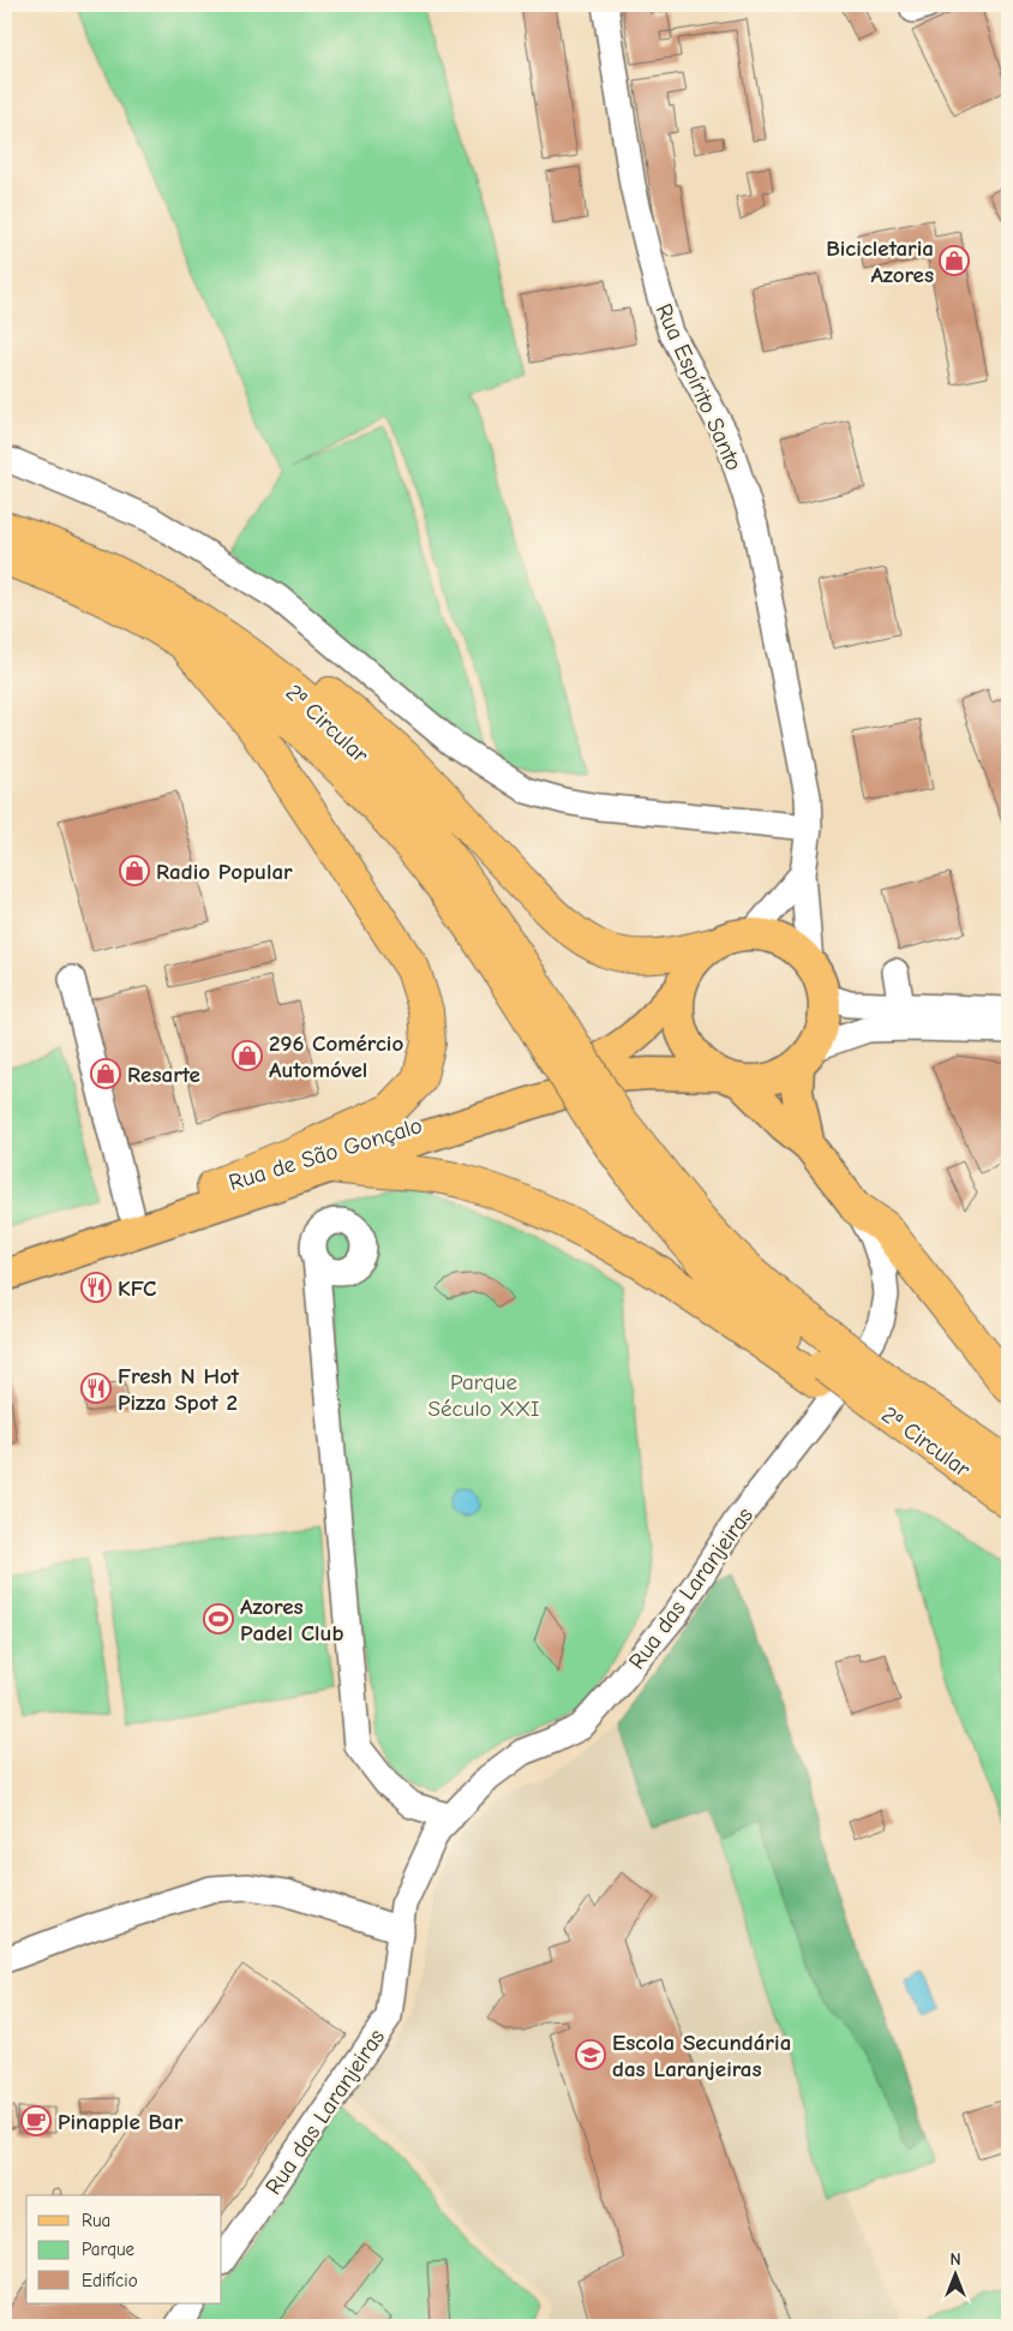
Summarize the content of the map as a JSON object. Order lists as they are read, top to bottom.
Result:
{
  "streets": {
    "highway": ["2ª Circular"],
    "main road": ["Rua de São Gonçalo", "Rua das Laranjeiras"],
    "street": ["Rua Espírito Santo"]
  },
  "crossings": [
    ["Rua Espírito Santo", "Rua de São Gonçalo"],
    ["Rua Espírito Santo", "Rua das Laranjeiras"],
    ["Rua de São Gonçalo", "Rua das Laranjeiras"]
  ],
  "parks": ["Parque Século XXI"],
  "places": {
    "shop": [
      "Bicicletaria Azores",
      "Radio Popular",
      "296 Comércio Automóvel",
      "Resarte"
    ],
    "restaurant": ["KFC", "Fresh N Hot Pizza Spot 2"],
    "sports": ["Azores Padel Club"],
    "school or university": ["Escola Secundária das Laranjeiras"],
    "cafe": ["Pinapple Bar"]
  },
  "legend": ["Rua", "Parque", "Edifício"],
  "north": "top"
}
